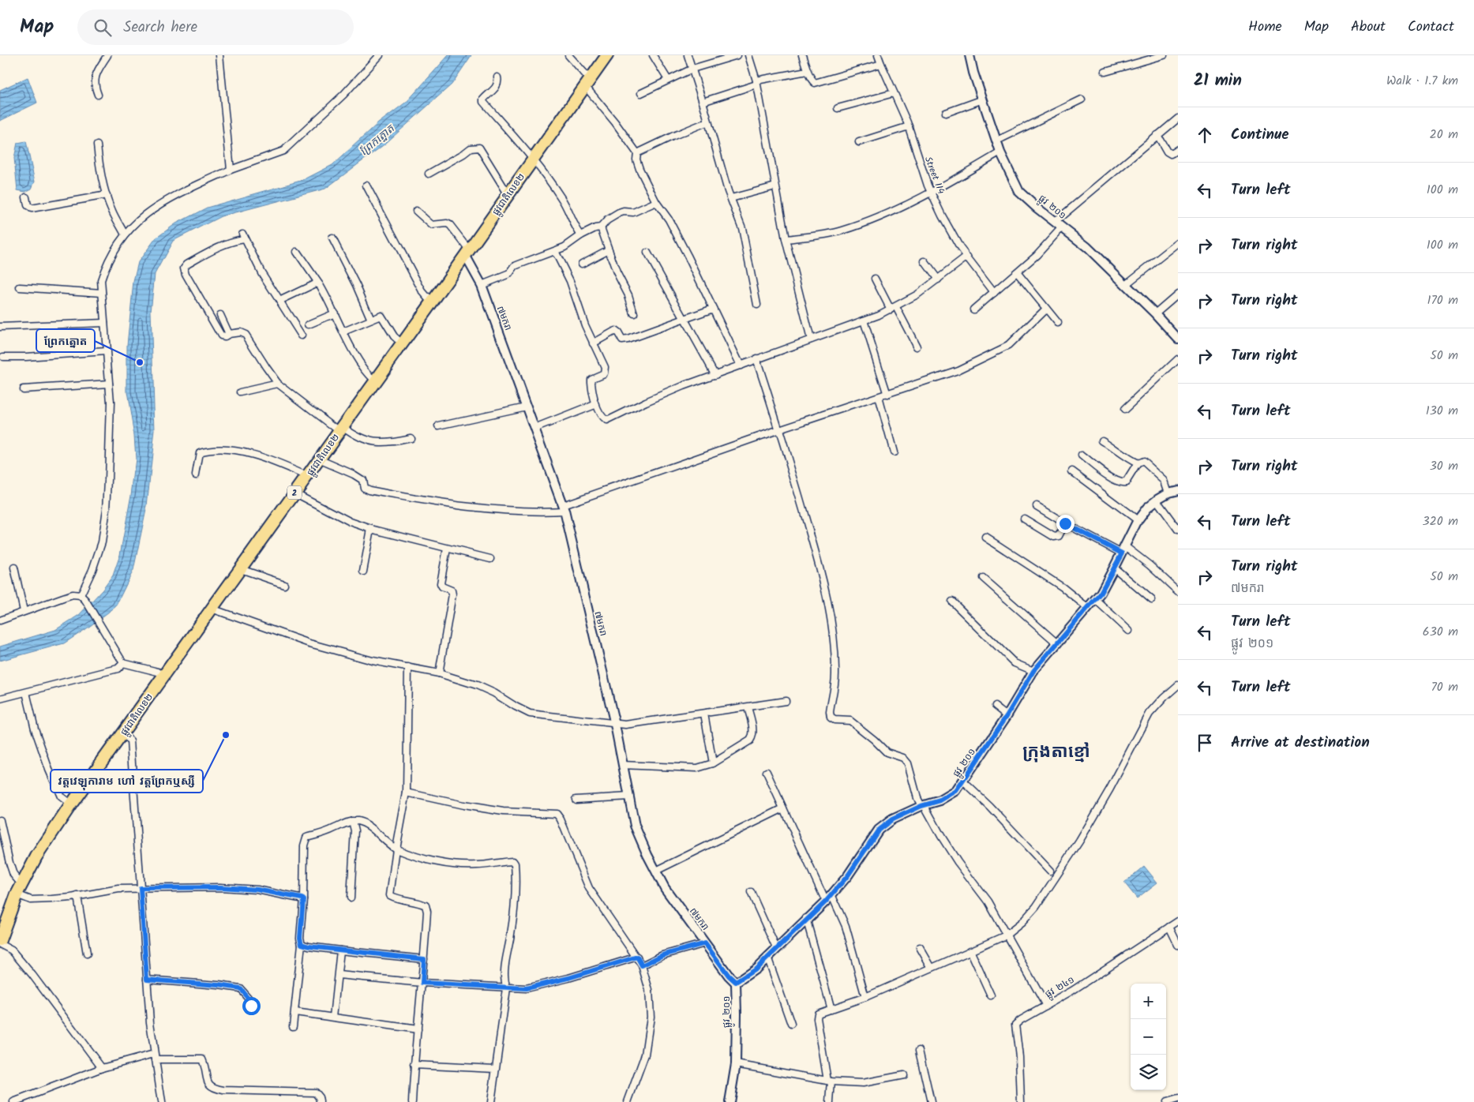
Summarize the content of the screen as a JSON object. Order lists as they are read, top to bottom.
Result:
{
  "streets": {
    "highway": ["ផ្លូវជាតិលេខ២", "2"],
    "street": [
      "Street 114",
      "ផ្លូវ ២០១",
      "៧មករា",
      "ផ្លូវ ២៤១"
    ]
  },
  "crossings": [
    ["ផ្លូវជាតិលេខ២", "៧មករា"],
    ["ផ្លូវ ២០១", "៧មករា"]
  ],
  "districts": ["ក្រុងតាខ្មៅ"],
  "water": ["ព្រែកត្នោត"],
  "places": ["ព្រែកត្នោត", "វត្តវេឡុការាម ហៅ វត្តព្រែកឬស្សី"],
  "page": {
    "header": "Map",
    "search": "Search here",
    "nav": [
      "Home",
      "Map",
      "About",
      "Contact"
    ],
    "heading": ["21 min", "Walk · 1.7 km"],
    "list": [
      ["Continue", "20 m"],
      ["Turn left", "100 m"],
      ["Turn right", "100 m"],
      ["Turn right", "170 m"],
      ["Turn right", "50 m"],
      ["Turn left", "130 m"],
      ["Turn right", "30 m"],
      ["Turn left", "320 m"],
      ["Turn right", "៧មករា", "50 m"],
      ["Turn left", "ផ្លូវ ២០១", "630 m"],
      ["Turn left", "70 m"],
      "Arrive at destination"
    ],
    "map_buttons": ["+", "−"]
  }
}
